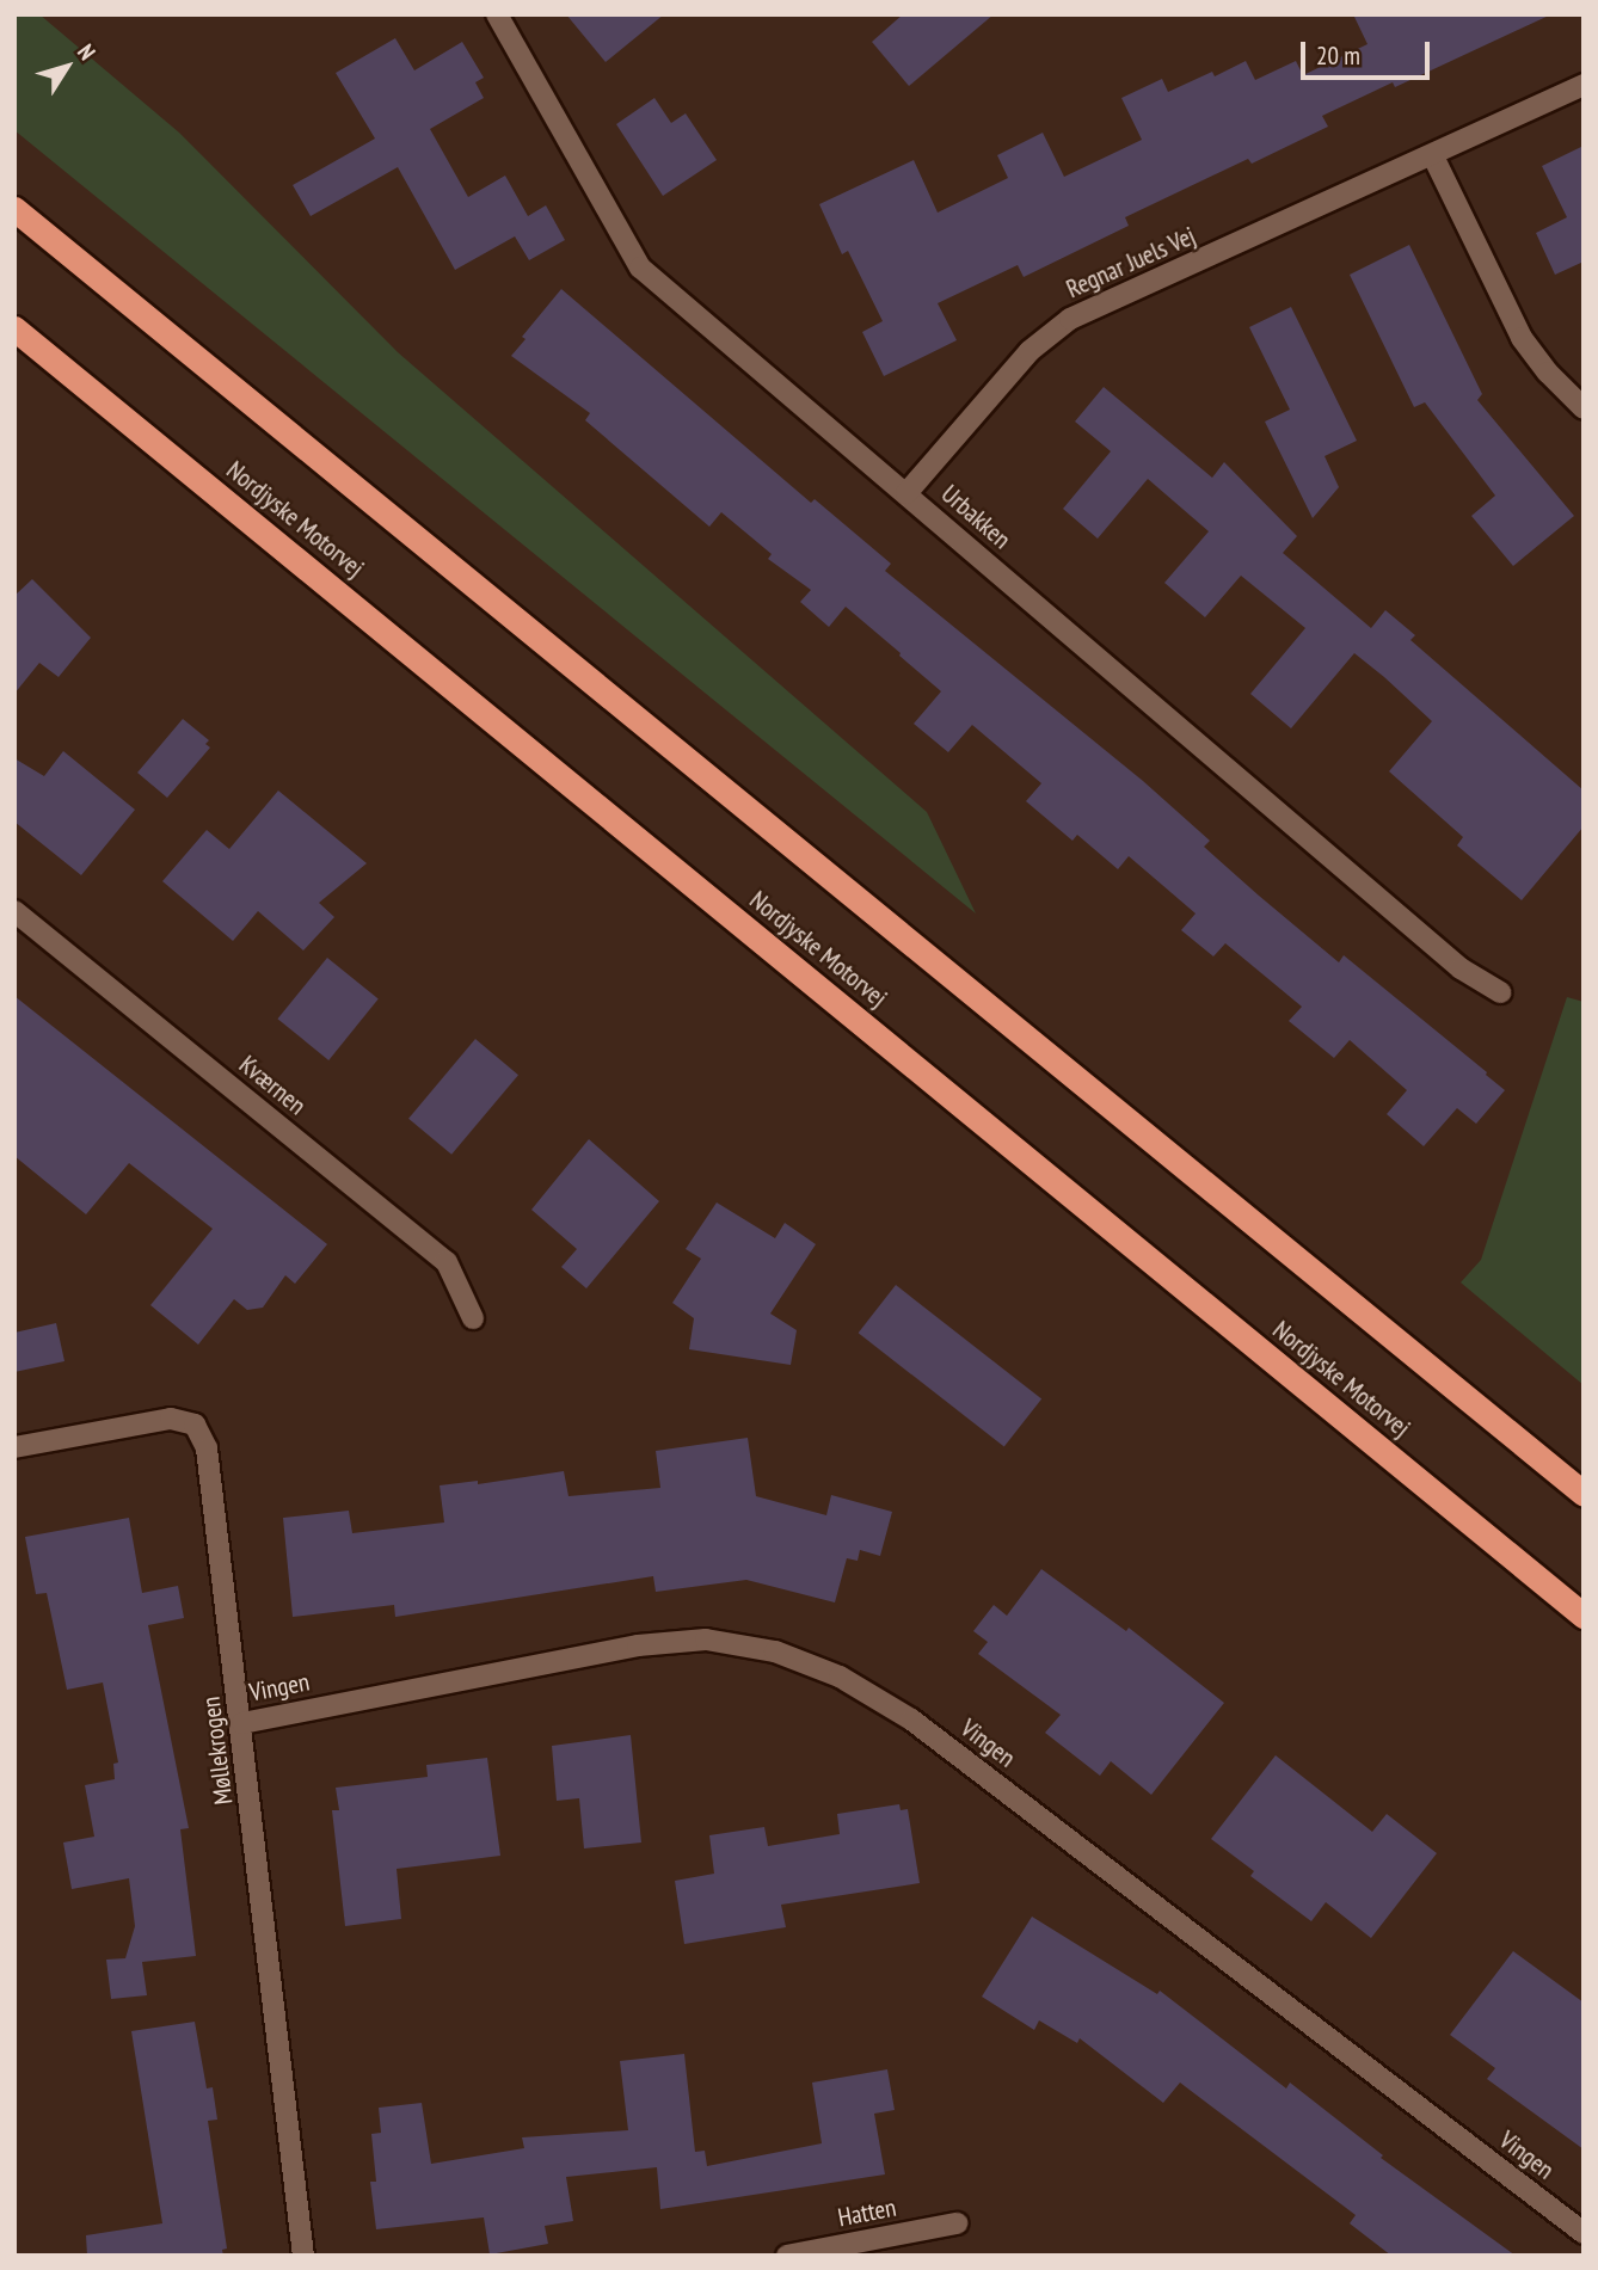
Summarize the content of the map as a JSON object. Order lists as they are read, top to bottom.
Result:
{
  "streets": {
    "highway": ["Nordjyske Motorvej"],
    "street": [
      "Regnar Juels Vej",
      "Urbakken",
      "Kværnen",
      "Vingen",
      "Møllekrogen",
      "Hatten"
    ]
  },
  "crossings": [
    ["Regnar Juels Vej", "Urbakken"],
    ["Vingen", "Møllekrogen"]
  ],
  "scale_bar": "20 m",
  "north": "top right"
}
